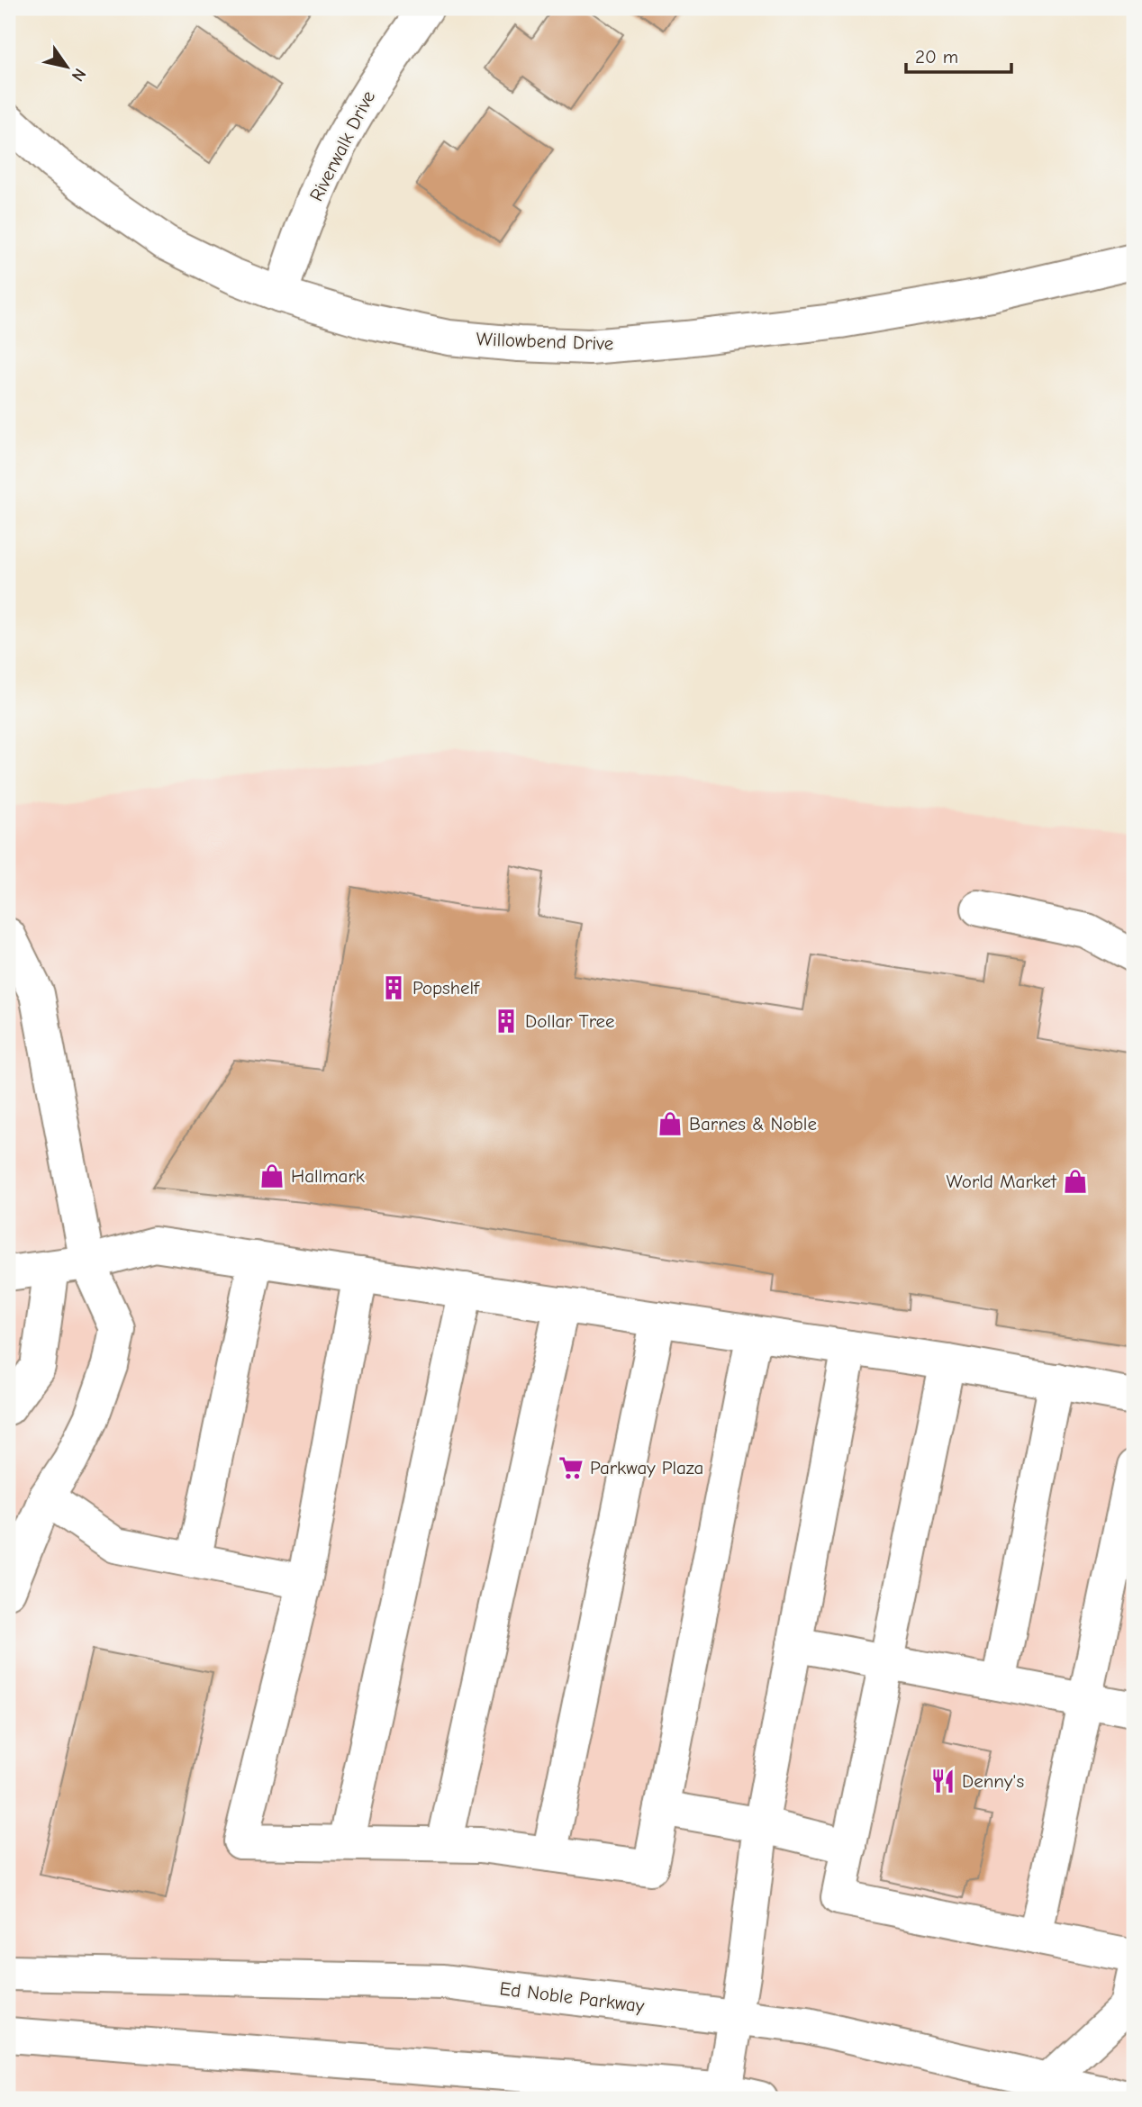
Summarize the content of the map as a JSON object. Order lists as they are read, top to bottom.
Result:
{
  "streets": {
    "street": ["Riverwalk Drive", "Willowbend Drive", "Ed Noble Parkway"]
  },
  "crossings": [
    ["Riverwalk Drive", "Willowbend Drive"]
  ],
  "places": {
    "building": ["Popshelf", "Dollar Tree"],
    "shop": ["Barnes & Noble", "Hallmark", "World Market"],
    "supermarket": ["Parkway Plaza"],
    "restaurant": ["Denny's"]
  },
  "scale_bar": "20 m",
  "north": "bottom right"
}
